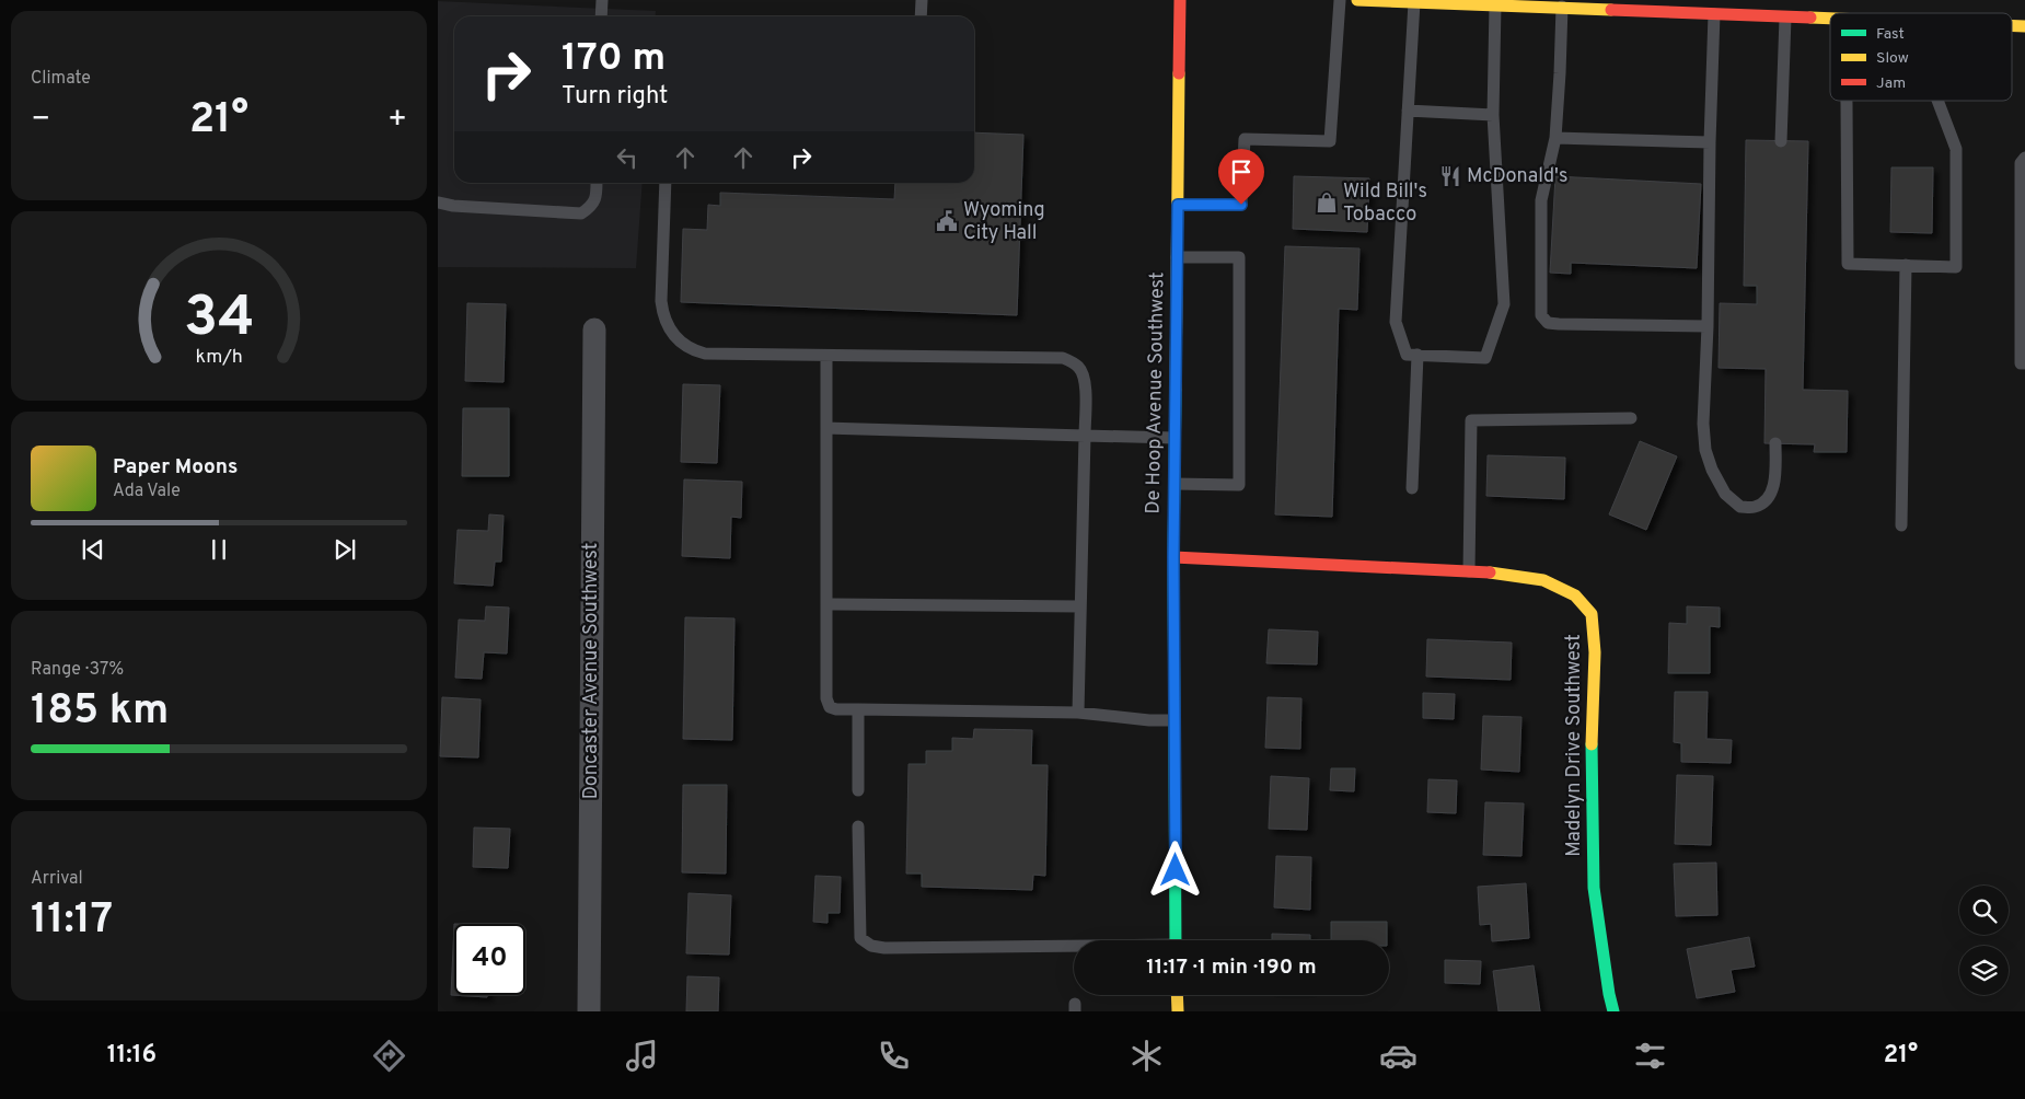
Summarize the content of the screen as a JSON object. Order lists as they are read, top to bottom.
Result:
{
  "streets": {
    "street": ["De Hoop Avenue Southwest", "Doncaster Avenue Southwest", "Madelyn Drive Southwest"]
  },
  "crossings": [
    ["De Hoop Avenue Southwest", "Madelyn Drive Southwest"]
  ],
  "places": {
    "restaurant": ["McDonald's"],
    "shop": ["Wild Bill's Tobacco"],
    "public building": ["Wyoming City Hall"]
  },
  "legend": ["Fast", "Slow", "Jam"],
  "page": {
    "tile": [
      "Climate",
      ["Range · 37%", "185 km"],
      ["Arrival", "11:17"]
    ],
    "turn": ["170 m", "Turn right"],
    "heat": ["−", "21°", "+"],
    "song": ["Paper Moons", "Ada Vale"],
    "limit": "40",
    "trip": "11:17 · 1 min · 190 m",
    "tabs": ["11:16", "21°"],
    "gauge": ["34", "km/h"]
  }
}
